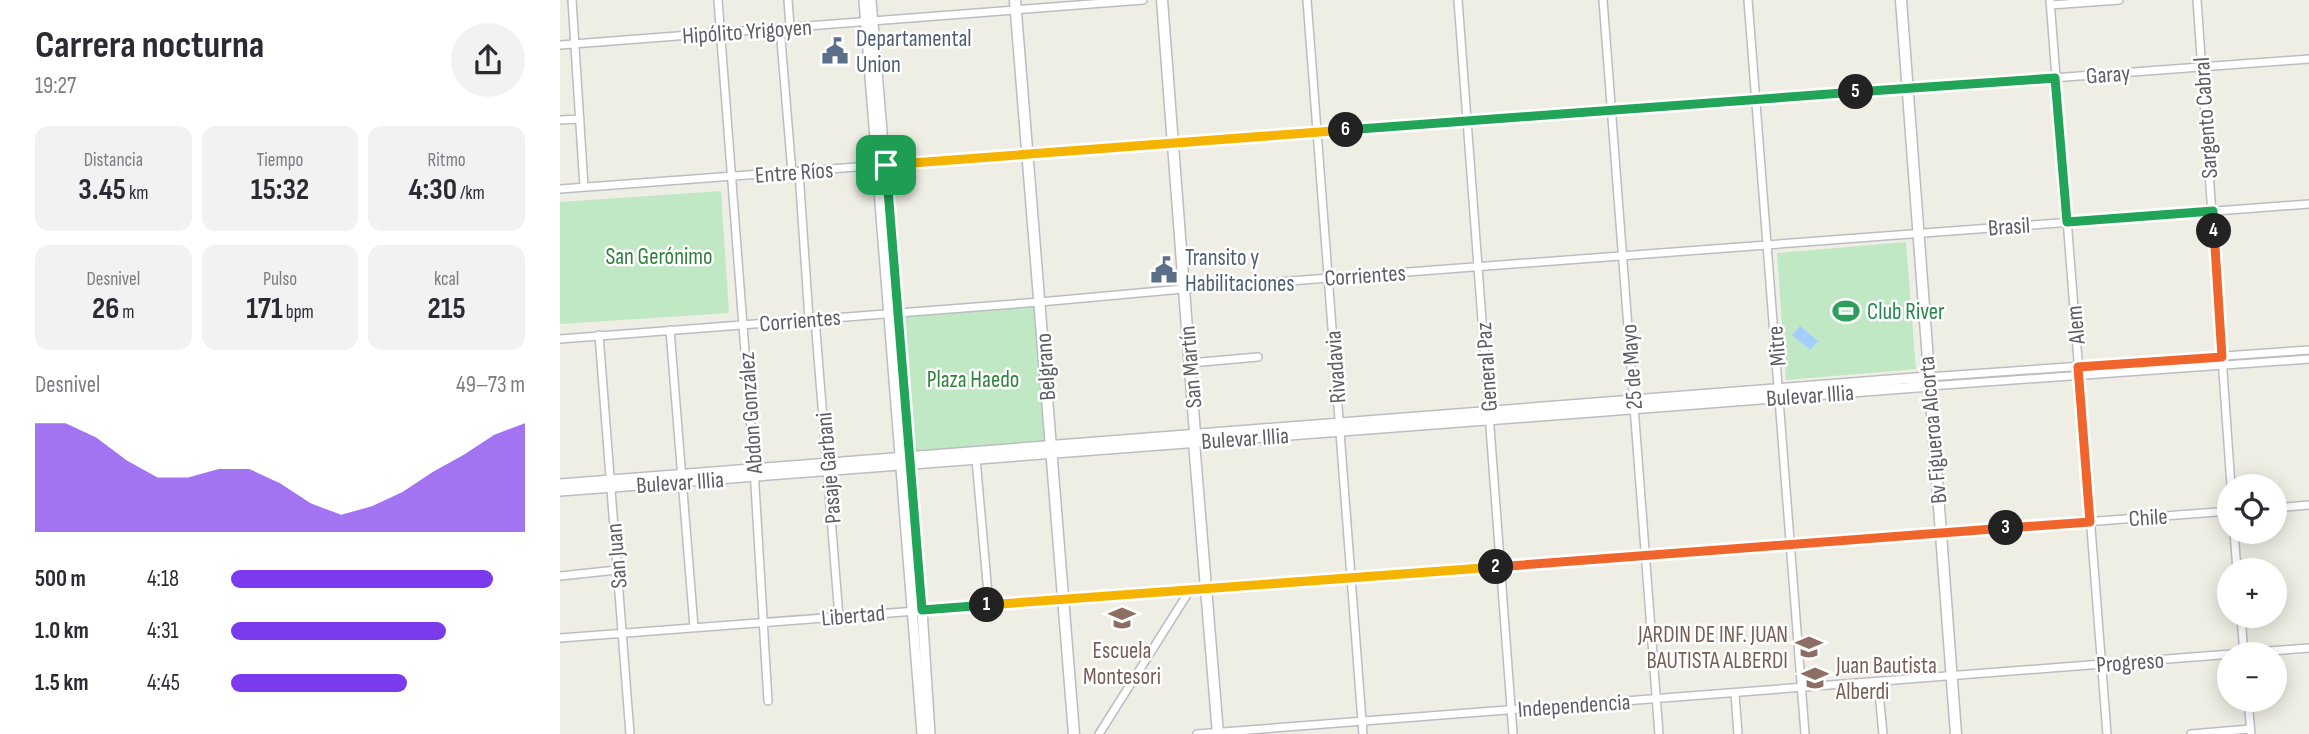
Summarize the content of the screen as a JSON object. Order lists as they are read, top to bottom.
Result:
{
  "streets": {
    "main road": ["Belgrano", "San Martín", "Bv Figueroa Alcorta"],
    "street": [
      "Hipólito Yrigoyen",
      "Garay",
      "Sargento Cabral",
      "Entre Ríos",
      "Brasil",
      "Corrientes",
      "Alem",
      "Mitre",
      "Rivadavia",
      "General Paz",
      "25 de Mayo",
      "Bulevar Illia",
      "Abdon González",
      "Pasaje Garbani",
      "Chile",
      "San Juan",
      "Libertad",
      "Progreso",
      "Independencia"
    ]
  },
  "crossings": [
    ["Hipólito Yrigoyen", "Belgrano"],
    ["Hipólito Yrigoyen", "Abdon González"],
    ["Hipólito Yrigoyen", "Pasaje Garbani"],
    ["Garay", "Sargento Cabral"],
    ["Garay", "Entre Ríos"],
    ["Garay", "Alem"],
    ["Garay", "Bv Figueroa Alcorta"],
    ["Sargento Cabral", "Brasil"],
    ["Entre Ríos", "Mitre"],
    ["Entre Ríos", "Belgrano"],
    ["Entre Ríos", "San Martín"],
    ["Entre Ríos", "Rivadavia"],
    ["Entre Ríos", "General Paz"],
    ["Entre Ríos", "25 de Mayo"],
    ["Entre Ríos", "Abdon González"],
    ["Entre Ríos", "Bv Figueroa Alcorta"],
    ["Entre Ríos", "Pasaje Garbani"],
    ["Brasil", "Corrientes"],
    ["Brasil", "Alem"],
    ["Brasil", "Bv Figueroa Alcorta"],
    ["Corrientes", "Mitre"],
    ["Corrientes", "Belgrano"],
    ["Corrientes", "San Martín"],
    ["Corrientes", "Rivadavia"],
    ["Corrientes", "General Paz"],
    ["Corrientes", "25 de Mayo"],
    ["Corrientes", "Abdon González"],
    ["Corrientes", "Bv Figueroa Alcorta"],
    ["Corrientes", "Pasaje Garbani"],
    ["Corrientes", "San Juan"],
    ["Alem", "Chile"],
    ["Alem", "Progreso"],
    ["Mitre", "Bulevar Illia"],
    ["Mitre", "Libertad"],
    ["Mitre", "Independencia"],
    ["Belgrano", "Bulevar Illia"],
    ["Belgrano", "Libertad"],
    ["San Martín", "Bulevar Illia"],
    ["San Martín", "Libertad"],
    ["San Martín", "Independencia"],
    ["Rivadavia", "Bulevar Illia"],
    ["Rivadavia", "Libertad"],
    ["Rivadavia", "Independencia"],
    ["General Paz", "Bulevar Illia"],
    ["General Paz", "Libertad"],
    ["General Paz", "Independencia"],
    ["25 de Mayo", "Bulevar Illia"],
    ["25 de Mayo", "Libertad"],
    ["25 de Mayo", "Independencia"],
    ["Bulevar Illia", "Abdon González"],
    ["Bulevar Illia", "Bv Figueroa Alcorta"],
    ["Bulevar Illia", "Pasaje Garbani"],
    ["Bulevar Illia", "San Juan"],
    ["Abdon González", "Libertad"],
    ["Bv Figueroa Alcorta", "Chile"],
    ["Bv Figueroa Alcorta", "Libertad"],
    ["Bv Figueroa Alcorta", "Progreso"],
    ["Bv Figueroa Alcorta", "Independencia"],
    ["Pasaje Garbani", "Libertad"],
    ["Chile", "Libertad"],
    ["San Juan", "Libertad"],
    ["Progreso", "Independencia"]
  ],
  "parks": ["San Gerónimo", "Plaza Haedo"],
  "places": {
    "public building": ["Departamental Union", "Transito y Habilitaciones"],
    "sports": ["Club River"],
    "school or university": ["Escuela Montesori", "JARDIN DE INF. JUAN BAUTISTA ALBERDI", "Juan Bautista Alberdi"]
  },
  "page": {
    "heading": ["Carrera nocturna", "19:27"],
    "pins": [
      "5",
      "6",
      "4",
      "3",
      "2",
      "1"
    ],
    "stats": [
      ["Distancia", "3.45 km"],
      ["Tiempo", "15:32"],
      ["Ritmo", "4:30 /km"],
      ["Desnivel", "26 m"],
      ["Pulso", "171 bpm"],
      ["kcal", "215"]
    ],
    "chart": ["Desnivel", "49–73 m"],
    "map_buttons": ["+", "−"],
    "list": [
      {
        "name": "500 m",
        "note": "4:18"
      },
      {
        "name": "1.0 km",
        "note": "4:31"
      },
      {
        "name": "1.5 km",
        "note": "4:45"
      }
    ]
  }
}
